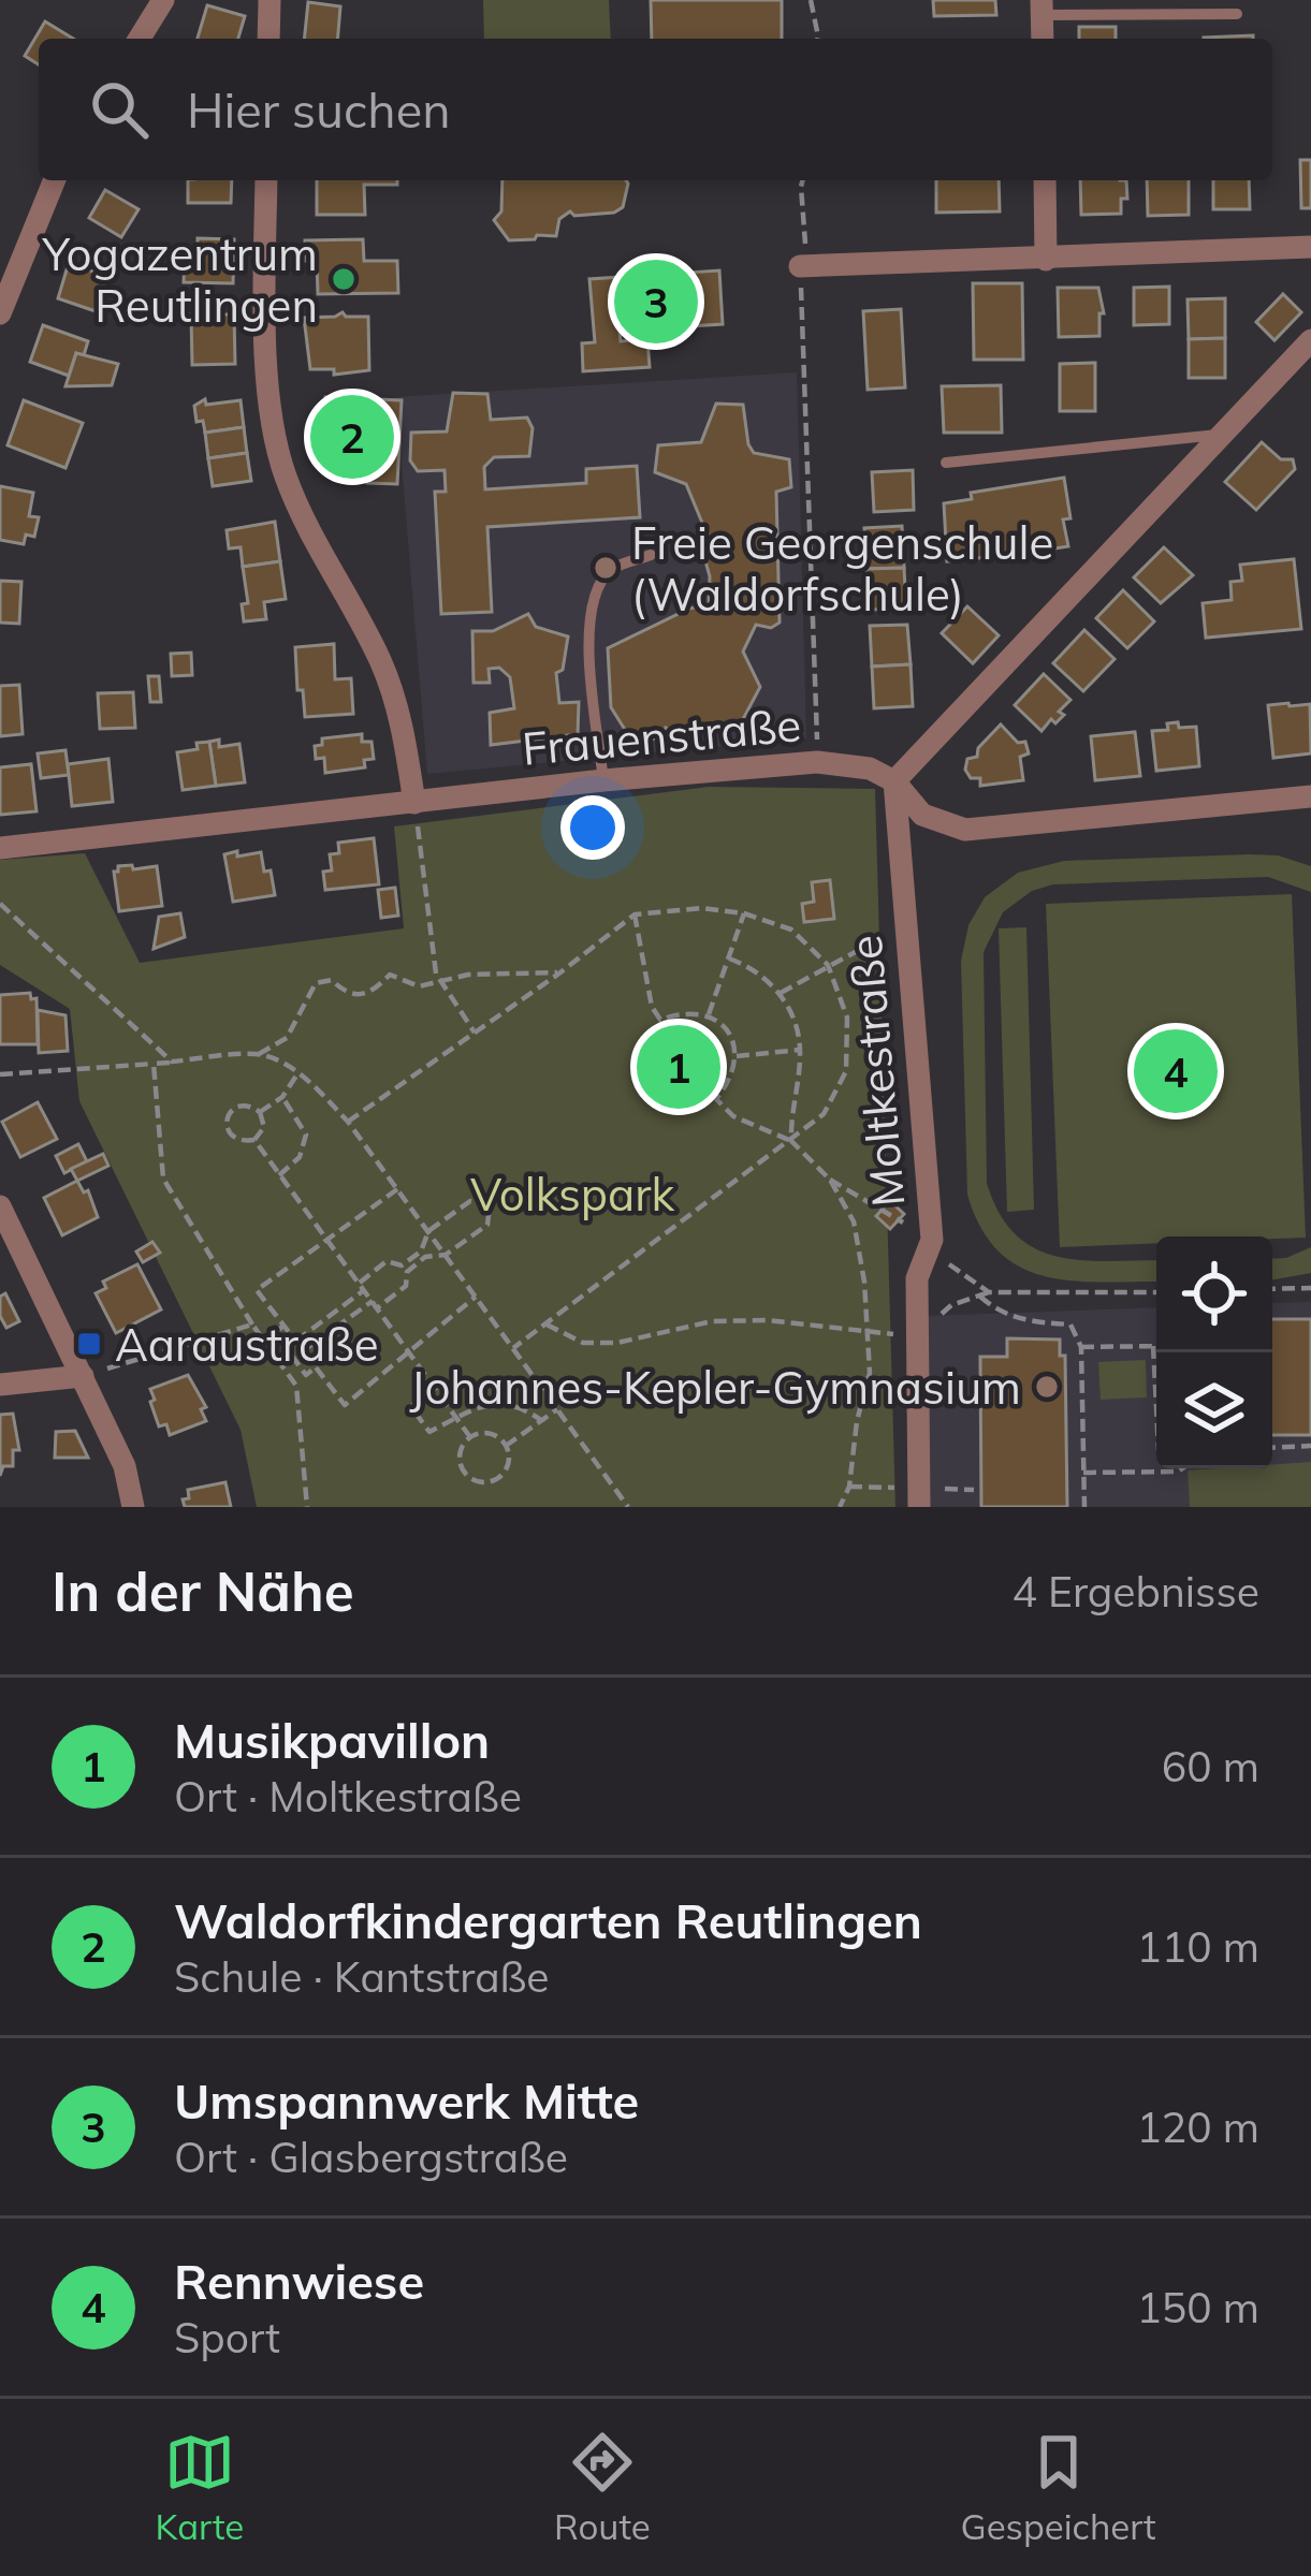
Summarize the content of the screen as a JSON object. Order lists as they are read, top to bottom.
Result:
{
  "streets": {
    "street": ["Frauenstraße", "Moltkestraße"]
  },
  "crossings": [
    ["Frauenstraße", "Moltkestraße"]
  ],
  "parks": ["Volkspark"],
  "places": {
    "other": ["Yogazentrum Reutlingen", "Freie Georgenschule (Waldorfschule)", "Johannes-Kepler-Gymnasium"],
    "transit": ["Aaraustraße"]
  },
  "page": {
    "search": "Hier suchen",
    "pins": [
      "3",
      "2",
      "1",
      "4"
    ],
    "heading": ["In der Nähe", "4 Ergebnisse"],
    "list": [
      {
        "mark": "1",
        "name": "Musikpavillon",
        "note": "Ort · Moltkestraße",
        "value": "60 m"
      },
      {
        "mark": "2",
        "name": "Waldorfkindergarten Reutlingen",
        "note": "Schule · Kantstraße",
        "value": "110 m"
      },
      {
        "mark": "3",
        "name": "Umspannwerk Mitte",
        "note": "Ort · Glasbergstraße",
        "value": "120 m"
      },
      {
        "mark": "4",
        "name": "Rennwiese",
        "note": "Sport",
        "value": "150 m"
      }
    ],
    "nav": ["Karte", "Route", "Gespeichert"]
  }
}
